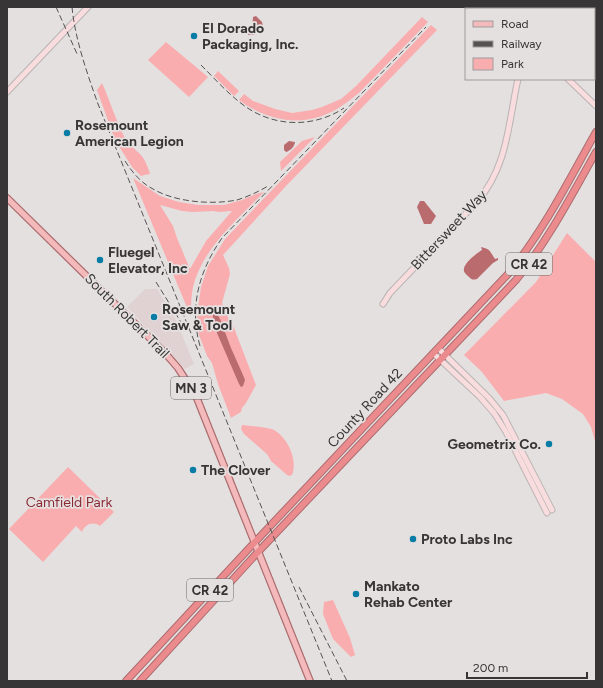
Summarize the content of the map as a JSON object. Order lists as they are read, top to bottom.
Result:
{
  "streets": {
    "highway": ["CR 42", "County Road 42"],
    "main road": ["South Robert Trail", "MN 3"],
    "street": ["Bittersweet Way"]
  },
  "crossings": [
    ["South Robert Trail", "MN 3"],
    ["South Robert Trail", "County Road 42"],
    ["MN 3", "County Road 42"]
  ],
  "parks": ["Camfield Park"],
  "places": [
    "El Dorado Packaging, Inc.",
    "Rosemount American Legion",
    "Fluegel Elevator, Inc",
    "Rosemount Saw & Tool",
    "Geometrix Co.",
    "The Clover",
    "Proto Labs Inc",
    "Mankato Rehab Center"
  ],
  "legend": ["Road", "Railway", "Park"],
  "scale_bar": "200 m"
}
